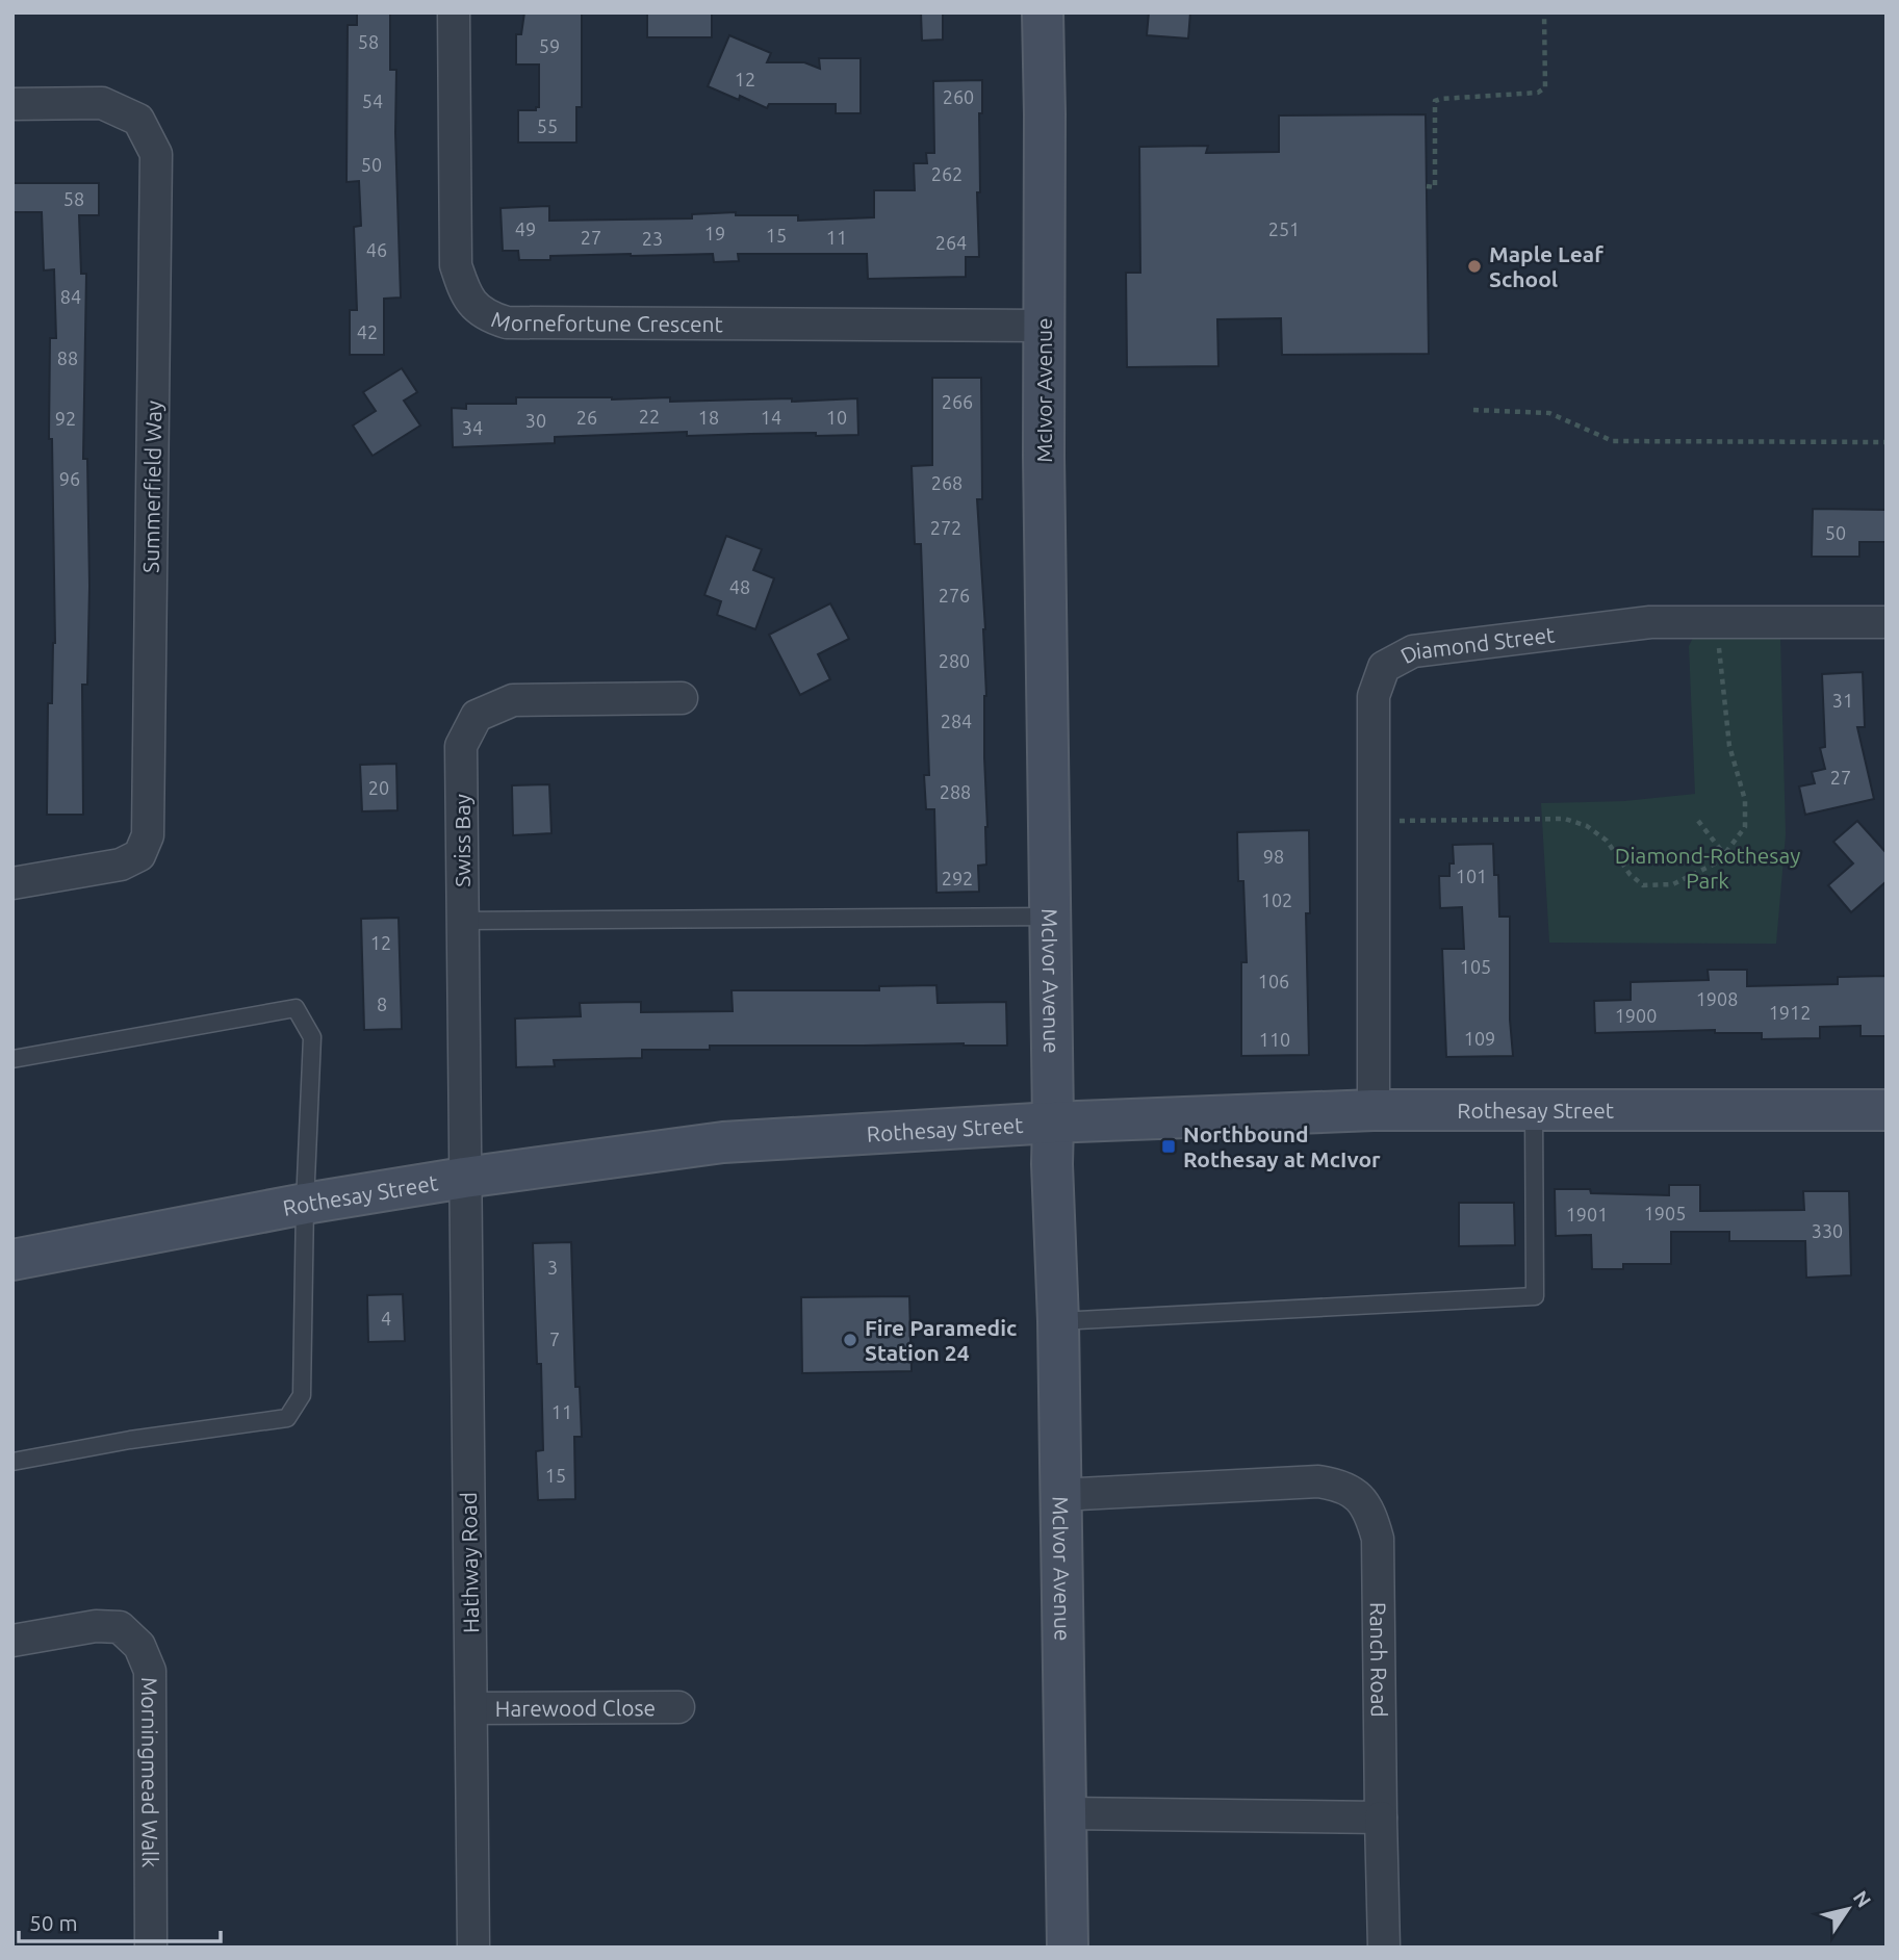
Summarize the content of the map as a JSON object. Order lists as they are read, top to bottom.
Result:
{
  "streets": {
    "street": [
      "Mornefortune Crescent",
      "McIvor Avenue",
      "Summerfield Way",
      "Diamond Street",
      "Swiss Bay",
      "Rothesay Street",
      "Hathway Road",
      "Ranch Road",
      "Harewood Close",
      "Morningmead Walk"
    ]
  },
  "crossings": [
    ["Mornefortune Crescent", "McIvor Avenue"],
    ["McIvor Avenue", "Rothesay Street"],
    ["McIvor Avenue", "Ranch Road"],
    ["Diamond Street", "Rothesay Street"],
    ["Swiss Bay", "Rothesay Street"],
    ["Swiss Bay", "Hathway Road"],
    ["Rothesay Street", "Hathway Road"],
    ["Hathway Road", "Harewood Close"]
  ],
  "parks": ["Diamond-Rothesay Park"],
  "places": {
    "other": ["Maple Leaf School", "Fire Paramedic Station 24"],
    "transit": ["Northbound Rothesay at McIvor"]
  },
  "house_numbers": [
    "58",
    "59",
    "12",
    "260",
    "54",
    "55",
    "50",
    "262",
    "58",
    "49",
    "251",
    "19",
    "15",
    "27",
    "11",
    "23",
    "264",
    "46",
    "84",
    "42",
    "88",
    "266",
    "22",
    "26",
    "18",
    "14",
    "10",
    "92",
    "30",
    "34",
    "96",
    "268",
    "272",
    "50",
    "48",
    "276",
    "280",
    "31",
    "284",
    "27",
    "20",
    "288",
    "98",
    "101",
    "292",
    "102",
    "12",
    "105",
    "106",
    "1908",
    "8",
    "1912",
    "1900",
    "109",
    "110",
    "1905",
    "1901",
    "330",
    "3",
    "4",
    "7",
    "11",
    "15"
  ],
  "scale_bar": "50 m",
  "north": "top right"
}
